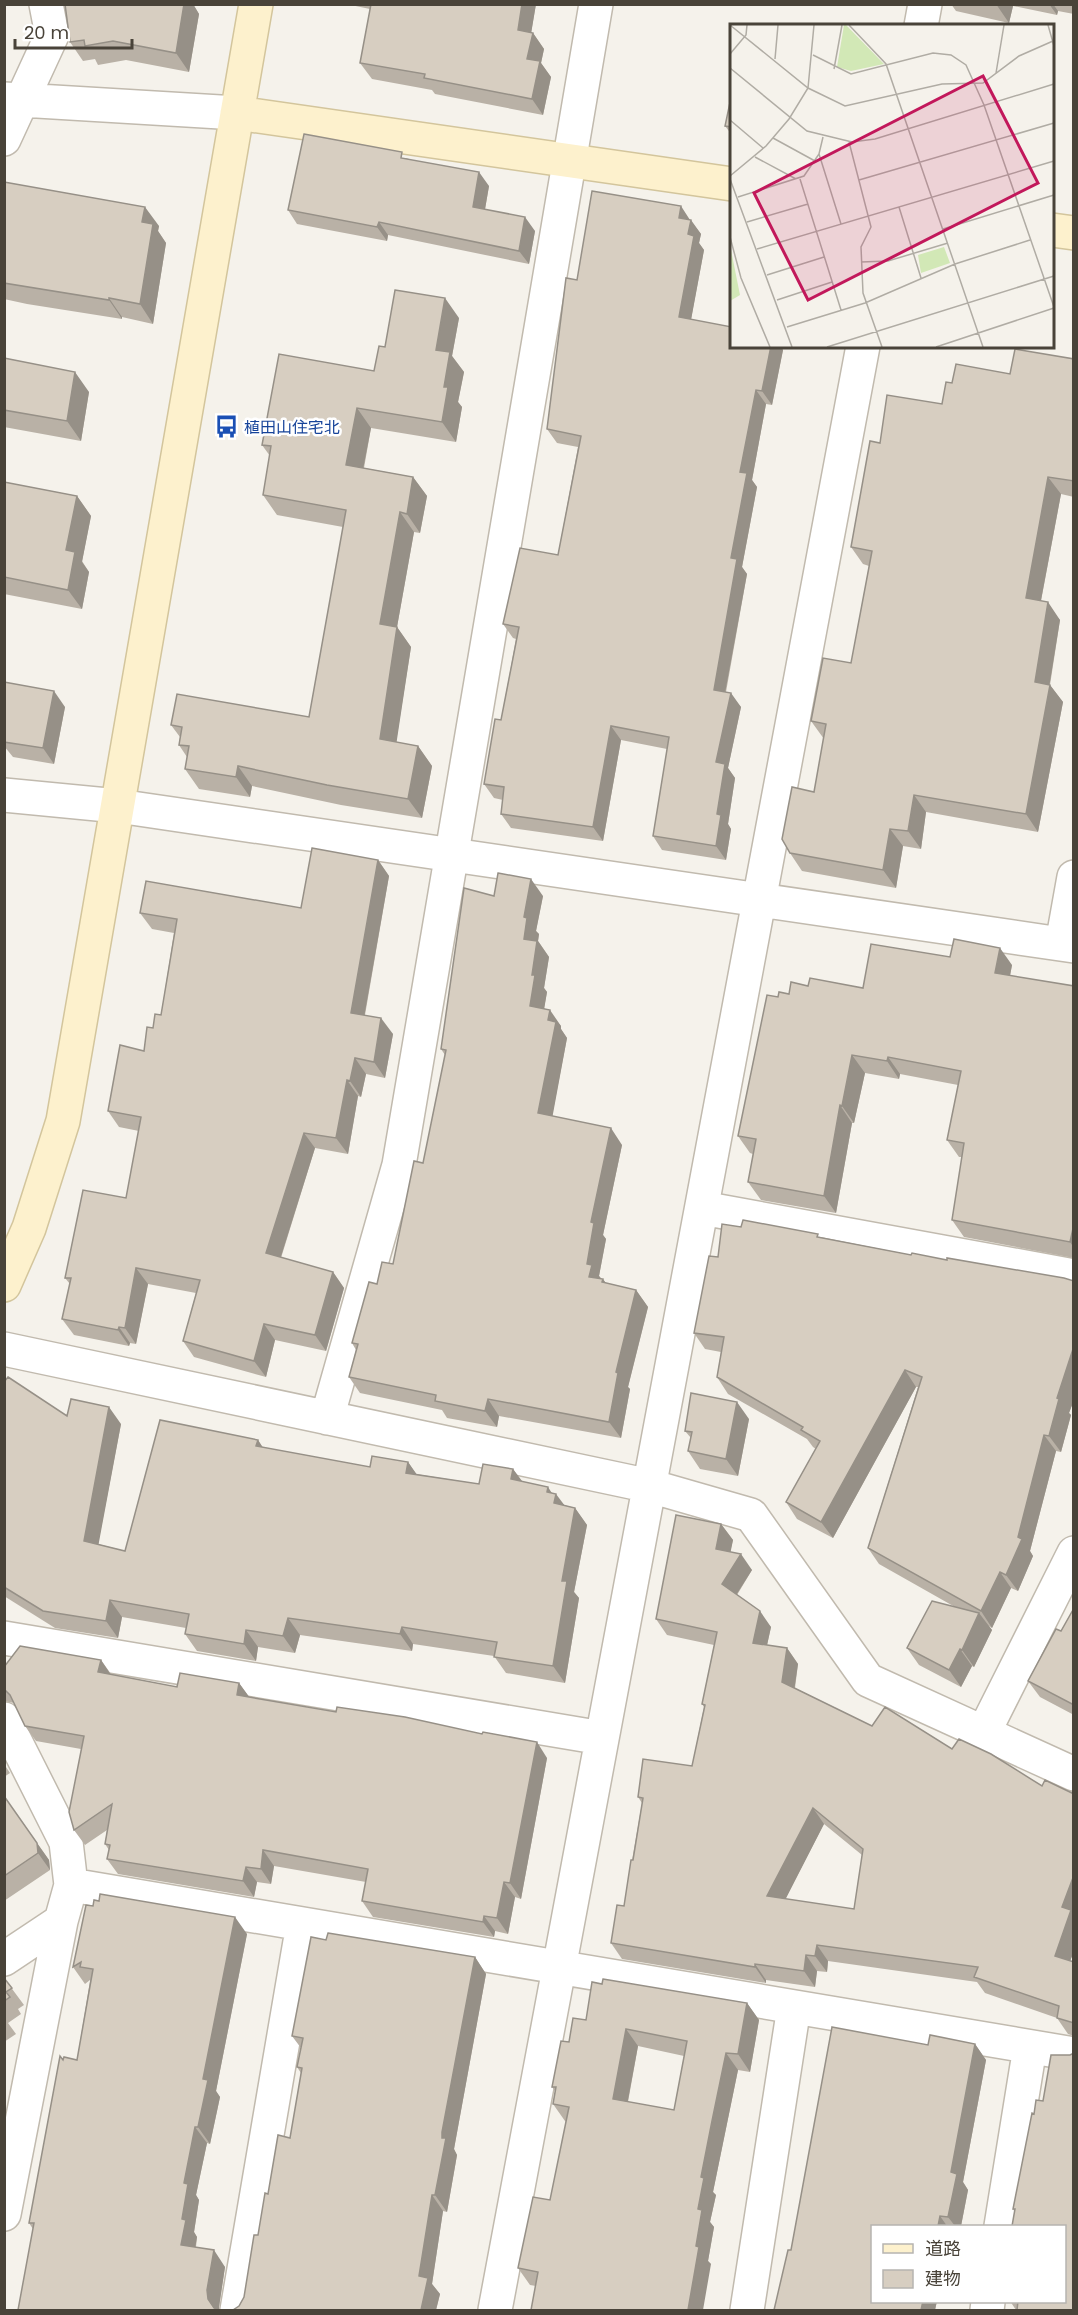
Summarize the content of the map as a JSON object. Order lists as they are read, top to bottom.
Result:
{
  "places": {
    "bus stop": ["植田山住宅北"]
  },
  "legend": ["道路", "建物"],
  "scale_bar": "20 m"
}
